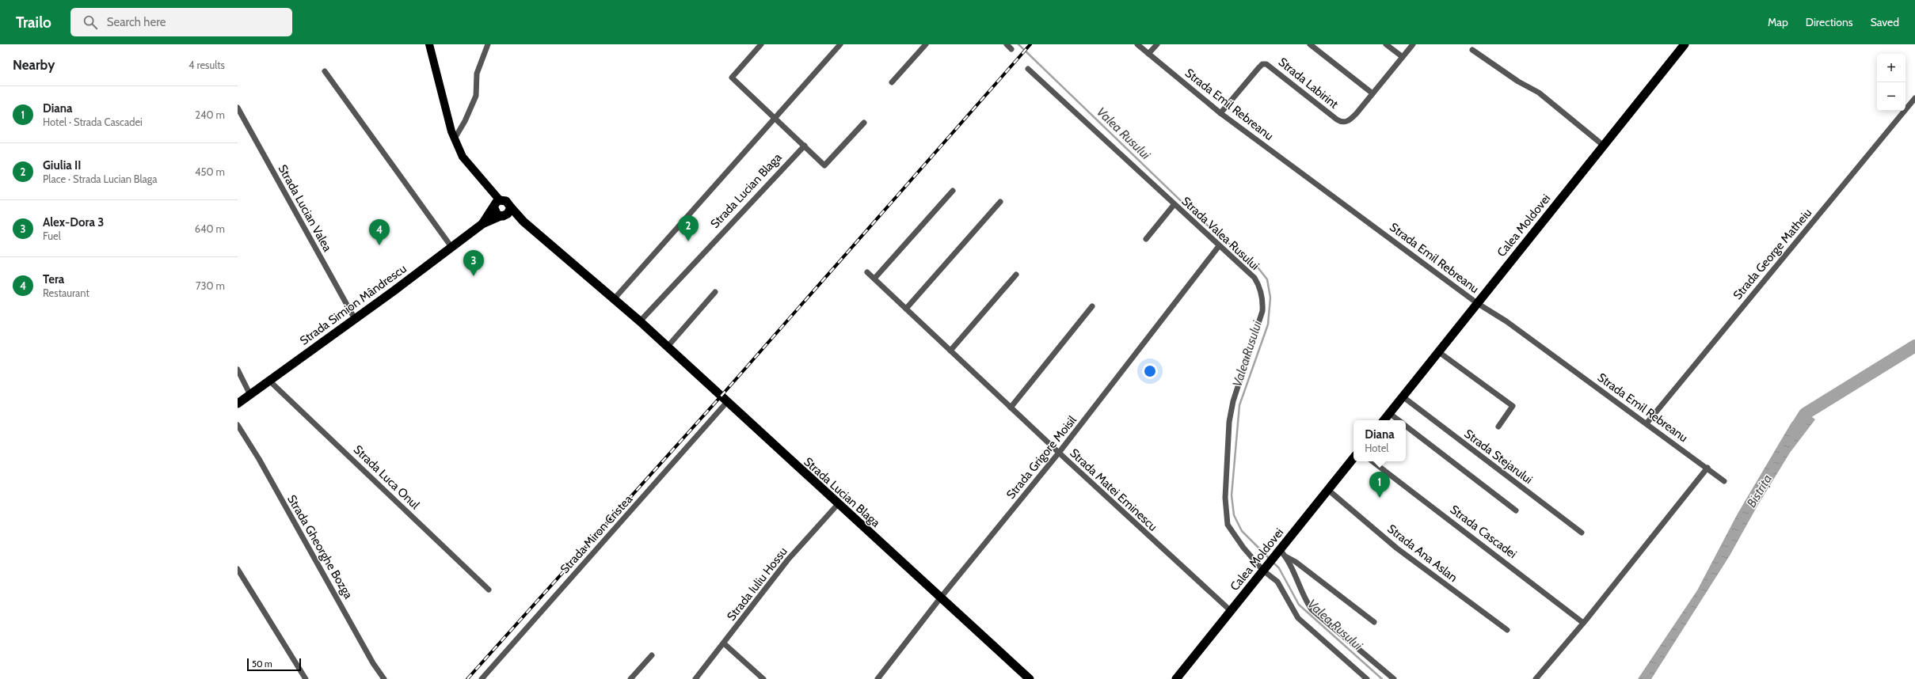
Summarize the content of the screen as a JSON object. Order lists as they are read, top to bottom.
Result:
{
  "streets": {
    "highway": ["Strada Lucian Blaga", "Calea Moldovei", "Strada Simion Mândrescu"],
    "street": [
      "Strada Labirint",
      "Strada Emil Rebreanu",
      "Strada Lucian Valea",
      "Strada Valea Rusului",
      "Strada George Matheiu",
      "Strada Stejarului",
      "Strada Grigore Moisil",
      "Strada Luca Onul",
      "Strada Matei Eminescu",
      "Strada Cascadei",
      "Strada Miron Cristea",
      "Strada Gheorghe Bozga",
      "Strada Ana Aslan",
      "Strada Iuliu Hossu"
    ]
  },
  "crossings": [
    ["Strada Labirint", "Strada Emil Rebreanu"],
    ["Strada Emil Rebreanu", "Calea Moldovei"],
    ["Strada Emil Rebreanu", "Strada George Matheiu"],
    ["Strada Lucian Blaga", "Strada Simion Mândrescu"],
    ["Strada Lucian Blaga", "Strada Grigore Moisil"],
    ["Strada Lucian Blaga", "Strada Miron Cristea"],
    ["Strada Lucian Blaga", "Strada Iuliu Hossu"],
    ["Strada Lucian Valea", "Strada Simion Mândrescu"],
    ["Calea Moldovei", "Strada Valea Rusului"],
    ["Calea Moldovei", "Strada Stejarului"],
    ["Calea Moldovei", "Strada Matei Eminescu"],
    ["Calea Moldovei", "Strada Ana Aslan"],
    ["Strada Valea Rusului", "Strada Grigore Moisil"],
    ["Strada Simion Mândrescu", "Strada Luca Onul"],
    ["Strada Grigore Moisil", "Strada Matei Eminescu"]
  ],
  "water": ["Valea Rusului", "Bistrița"],
  "scale_bar": "50 m",
  "page": {
    "header": "Trailo",
    "search": "Search here",
    "nav": ["Map", "Directions", "Saved"],
    "heading": ["Nearby", "4 results"],
    "map_buttons": ["+", "−"],
    "list": [
      {
        "mark": "1",
        "name": "Diana",
        "note": "Hotel · Strada Cascadei",
        "value": "240 m"
      },
      {
        "mark": "2",
        "name": "Giulia II",
        "note": "Place · Strada Lucian Blaga",
        "value": "450 m"
      },
      {
        "mark": "3",
        "name": "Alex-Dora 3",
        "note": "Fuel",
        "value": "640 m"
      },
      {
        "mark": "4",
        "name": "Tera",
        "note": "Restaurant",
        "value": "730 m"
      }
    ],
    "pins": [
      "2",
      "4",
      "3",
      "1"
    ],
    "popup": ["Diana", "Hotel"],
    "scale": "50 m"
  }
}
